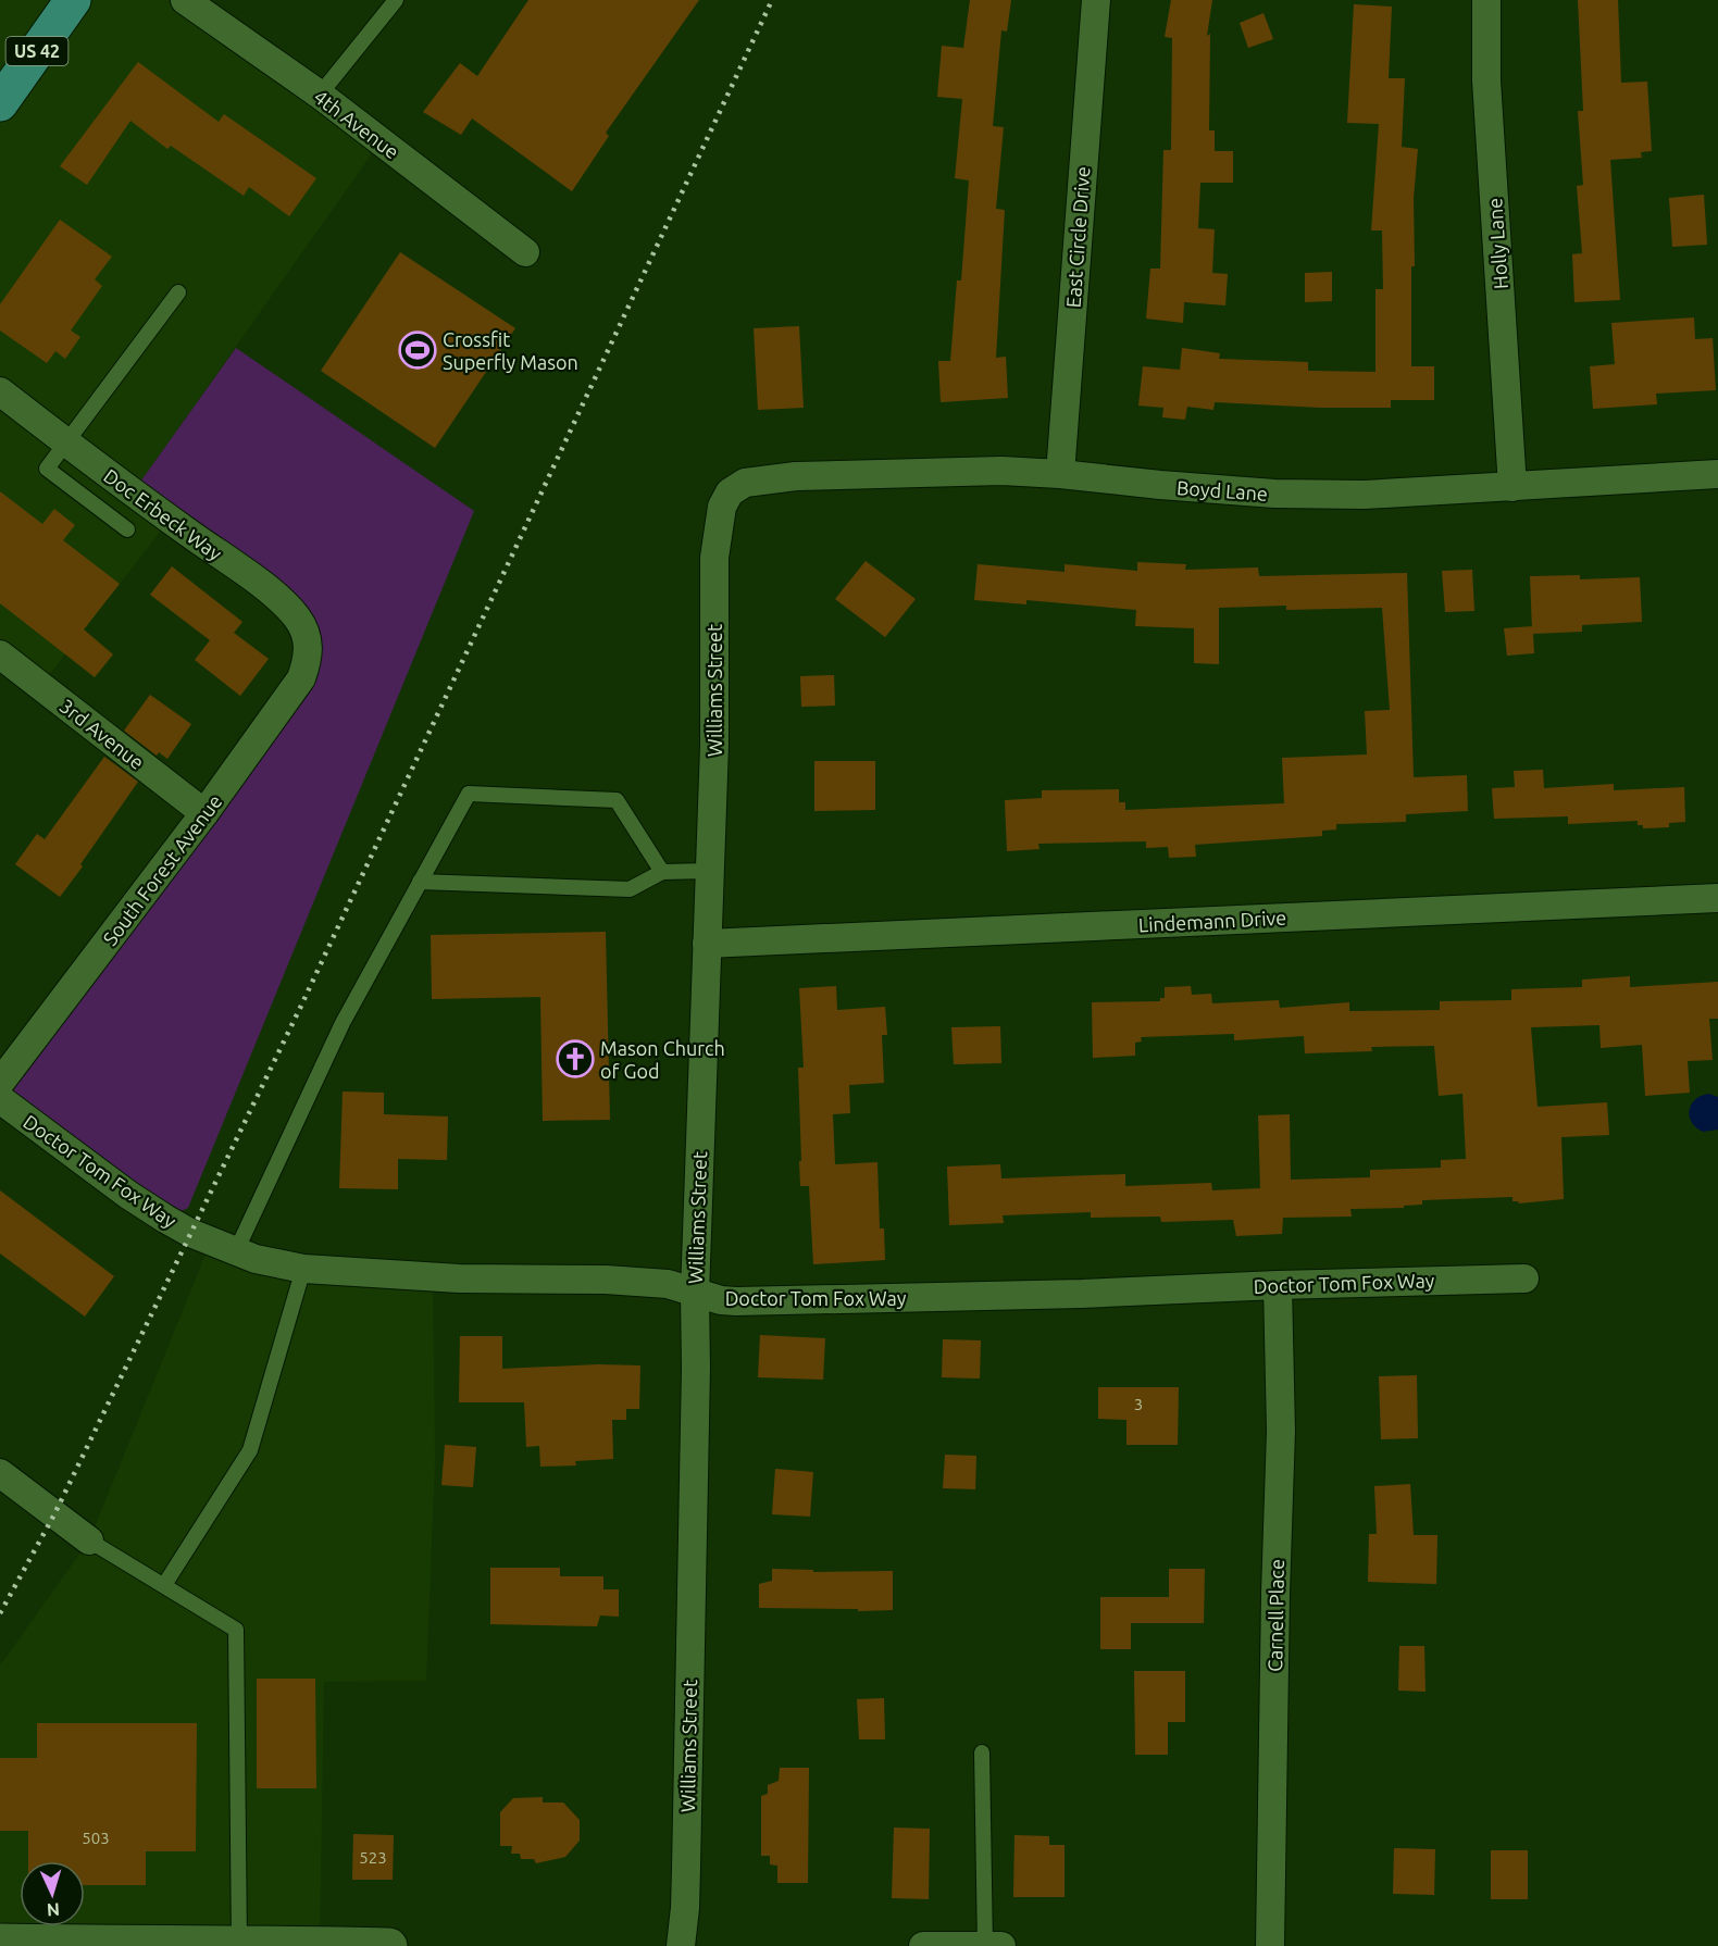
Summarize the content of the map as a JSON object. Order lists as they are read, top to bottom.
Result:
{
  "streets": {
    "main road": ["US 42"],
    "street": [
      "4th Avenue",
      "East Circle Drive",
      "Holly Lane",
      "Boyd Lane",
      "Doc Erbeck Way",
      "Williams Street",
      "3rd Avenue",
      "South Forest Avenue",
      "Lindemann Drive",
      "Doctor Tom Fox Way",
      "Carnell Place"
    ]
  },
  "crossings": [
    ["East Circle Drive", "Boyd Lane"],
    ["Holly Lane", "Boyd Lane"],
    ["Boyd Lane", "Williams Street"],
    ["Doc Erbeck Way", "South Forest Avenue"],
    ["Williams Street", "Lindemann Drive"],
    ["Williams Street", "Doctor Tom Fox Way"],
    ["3rd Avenue", "South Forest Avenue"],
    ["Doctor Tom Fox Way", "Carnell Place"]
  ],
  "places": {
    "sports": ["Crossfit Superfly Mason"],
    "church": ["Mason Church of God"]
  },
  "house_numbers": ["3", "503", "523"],
  "north": "bottom"
}
